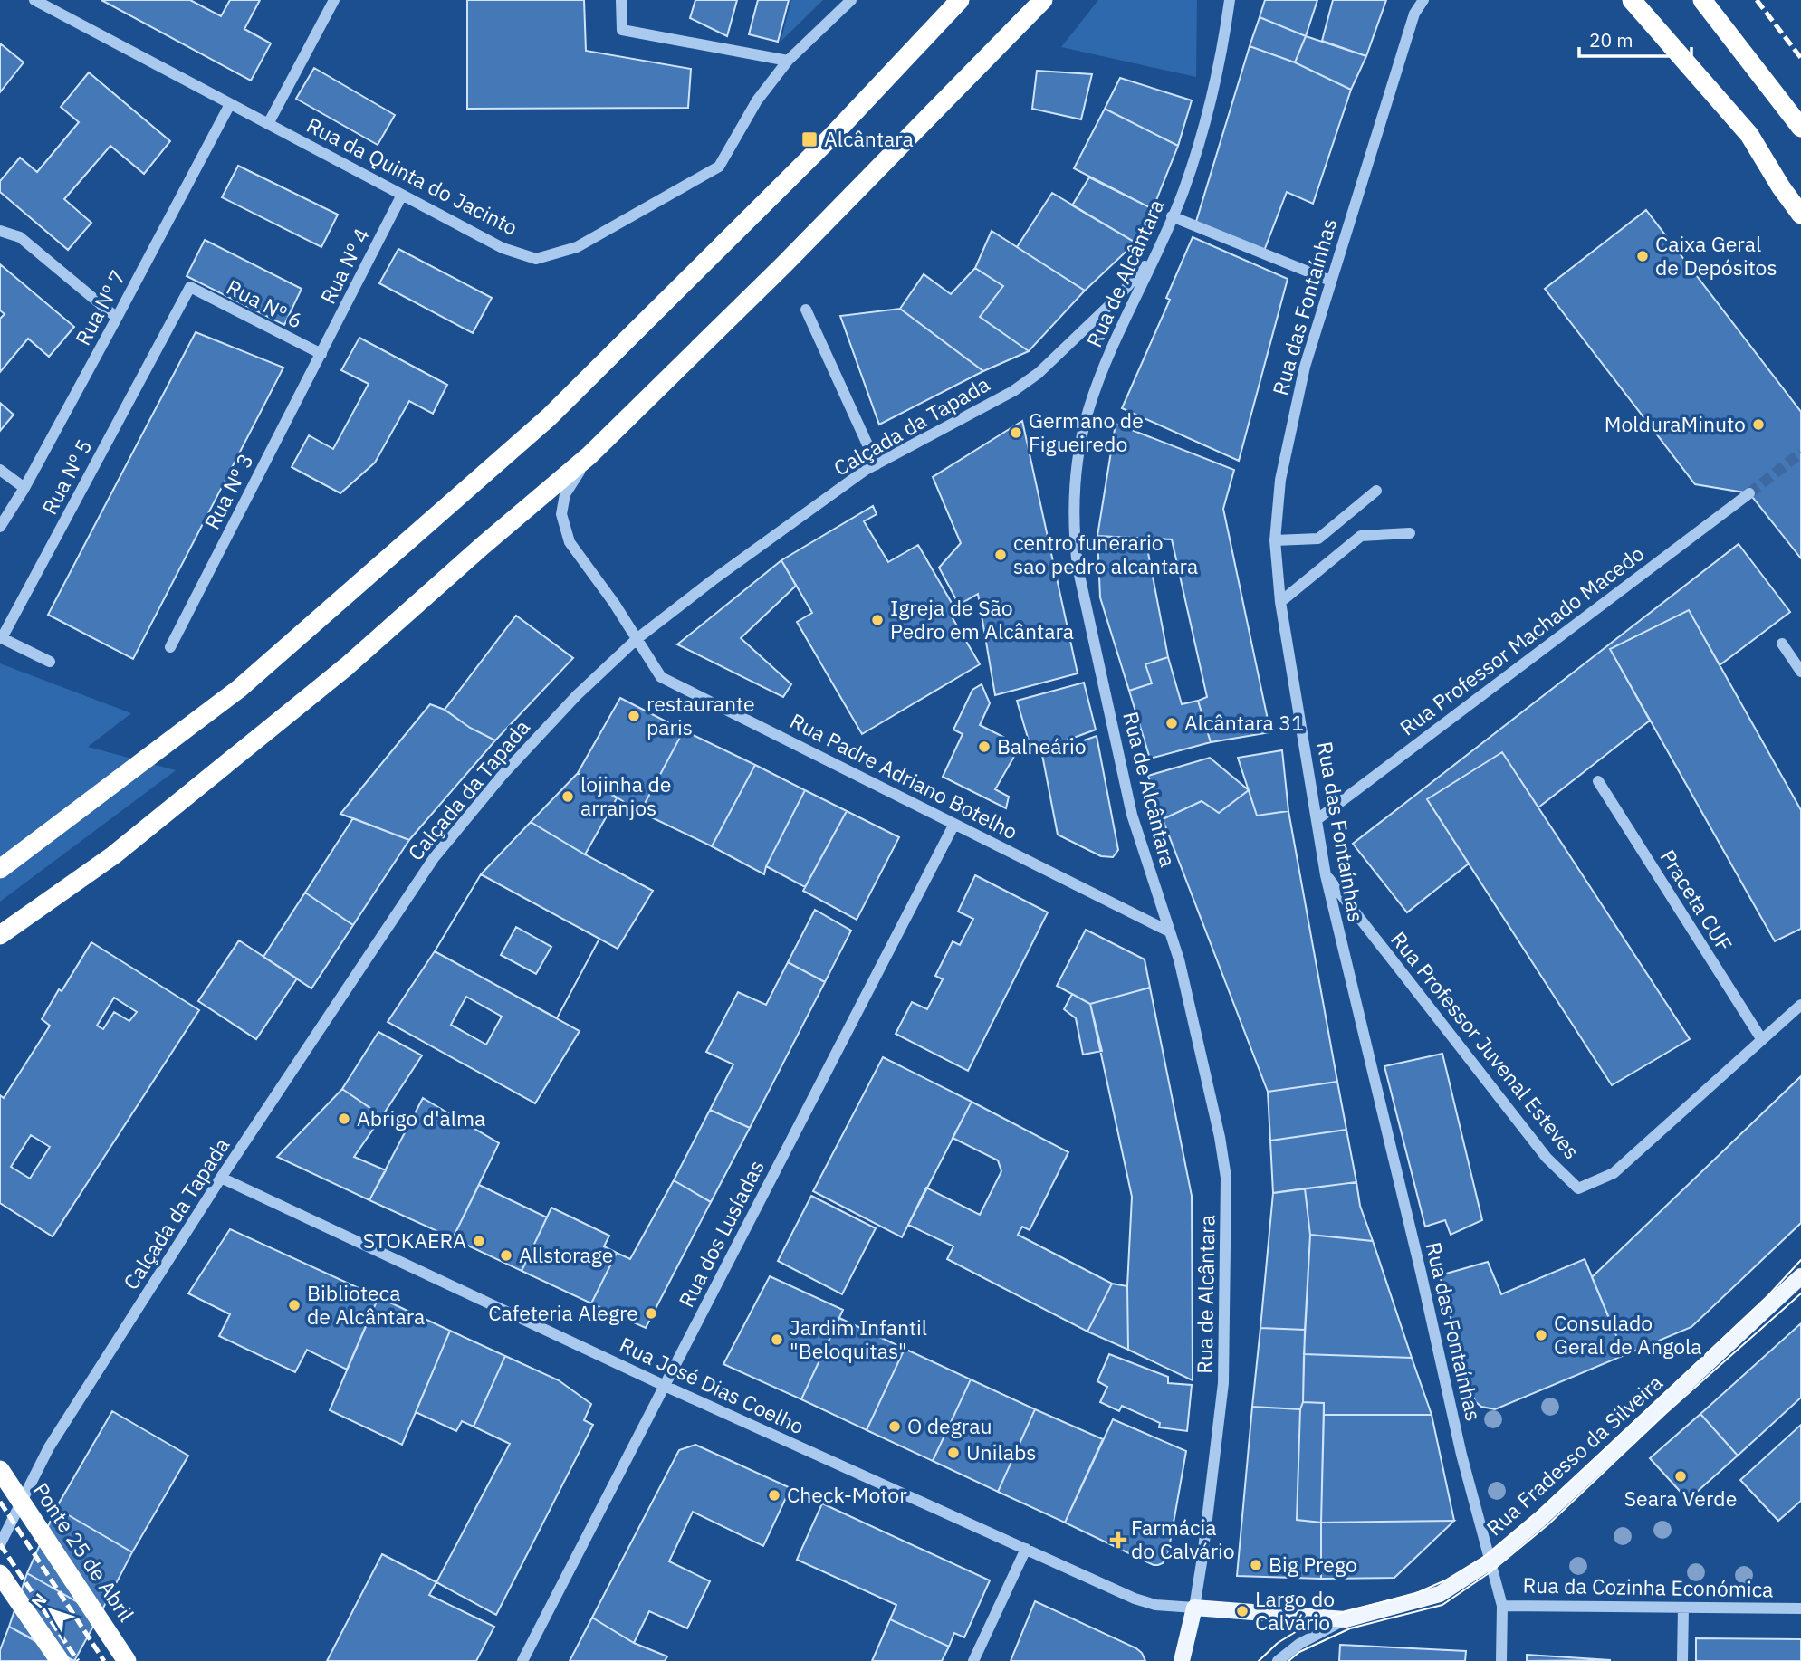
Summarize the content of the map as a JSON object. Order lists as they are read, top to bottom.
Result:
{
  "streets": {
    "highway": ["Ponte 25 de Abril"],
    "main road": ["Rua Fradesso da Silveira"],
    "street": [
      "Rua da Quinta do Jacinto",
      "Rua Nº 4",
      "Rua de Alcântara",
      "Rua Nº 6",
      "Rua das Fontaínhas",
      "Rua Nº 7",
      "Calçada da Tapada",
      "Rua Nº 5",
      "Rua Nº 3",
      "Rua Professor Machado Macedo",
      "Rua Padre Adriano Botelho",
      "Praceta CUF",
      "Rua Professor Juvenal Esteves",
      "Rua dos Lusíadas",
      "Rua José Dias Coelho",
      "Rua da Cozinha Económica"
    ]
  },
  "crossings": [
    ["Rua da Quinta do Jacinto", "Rua Nº 4"],
    ["Rua da Quinta do Jacinto", "Rua Nº 7"],
    ["Rua Nº 4", "Rua Nº 6"],
    ["Rua Nº 4", "Rua Nº 3"],
    ["Rua de Alcântara", "Calçada da Tapada"],
    ["Rua de Alcântara", "Rua Padre Adriano Botelho"],
    ["Rua de Alcântara", "Rua José Dias Coelho"],
    ["Rua Nº 6", "Rua Nº 5"],
    ["Rua Nº 6", "Rua Nº 3"],
    ["Rua das Fontaínhas", "Rua Professor Machado Macedo"],
    ["Rua das Fontaínhas", "Rua Professor Juvenal Esteves"],
    ["Rua das Fontaínhas", "Rua Fradesso da Silveira"],
    ["Rua das Fontaínhas", "Rua da Cozinha Económica"],
    ["Calçada da Tapada", "Rua Padre Adriano Botelho"],
    ["Calçada da Tapada", "Rua José Dias Coelho"],
    ["Rua Padre Adriano Botelho", "Rua dos Lusíadas"],
    ["Praceta CUF", "Rua Professor Juvenal Esteves"],
    ["Rua dos Lusíadas", "Rua José Dias Coelho"],
    ["Rua Fradesso da Silveira", "Rua da Cozinha Económica"]
  ],
  "places": {
    "transit": ["Alcântara"],
    "other": [
      "Caixa Geral de Depósitos",
      "MolduraMinuto",
      "Germano de Figueiredo",
      "centro funerario sao pedro alcantara",
      "Igreja de São Pedro em Alcântara",
      "restaurante paris",
      "Alcântara 31",
      "Balneário",
      "lojinha de arranjos",
      "Abrigo d'alma",
      "STOKAERA",
      "Allstorage",
      "Biblioteca de Alcântara",
      "Cafeteria Alegre",
      "Consulado Geral de Angola",
      "Jardim Infantil \"Beloquitas\"",
      "O degrau",
      "Unilabs",
      "Seara Verde",
      "Check-Motor",
      "Big Prego",
      "Largo do Calvário"
    ],
    "health": ["Farmácia do Calvário"]
  },
  "scale_bar": "20 m",
  "north": "top left"
}
